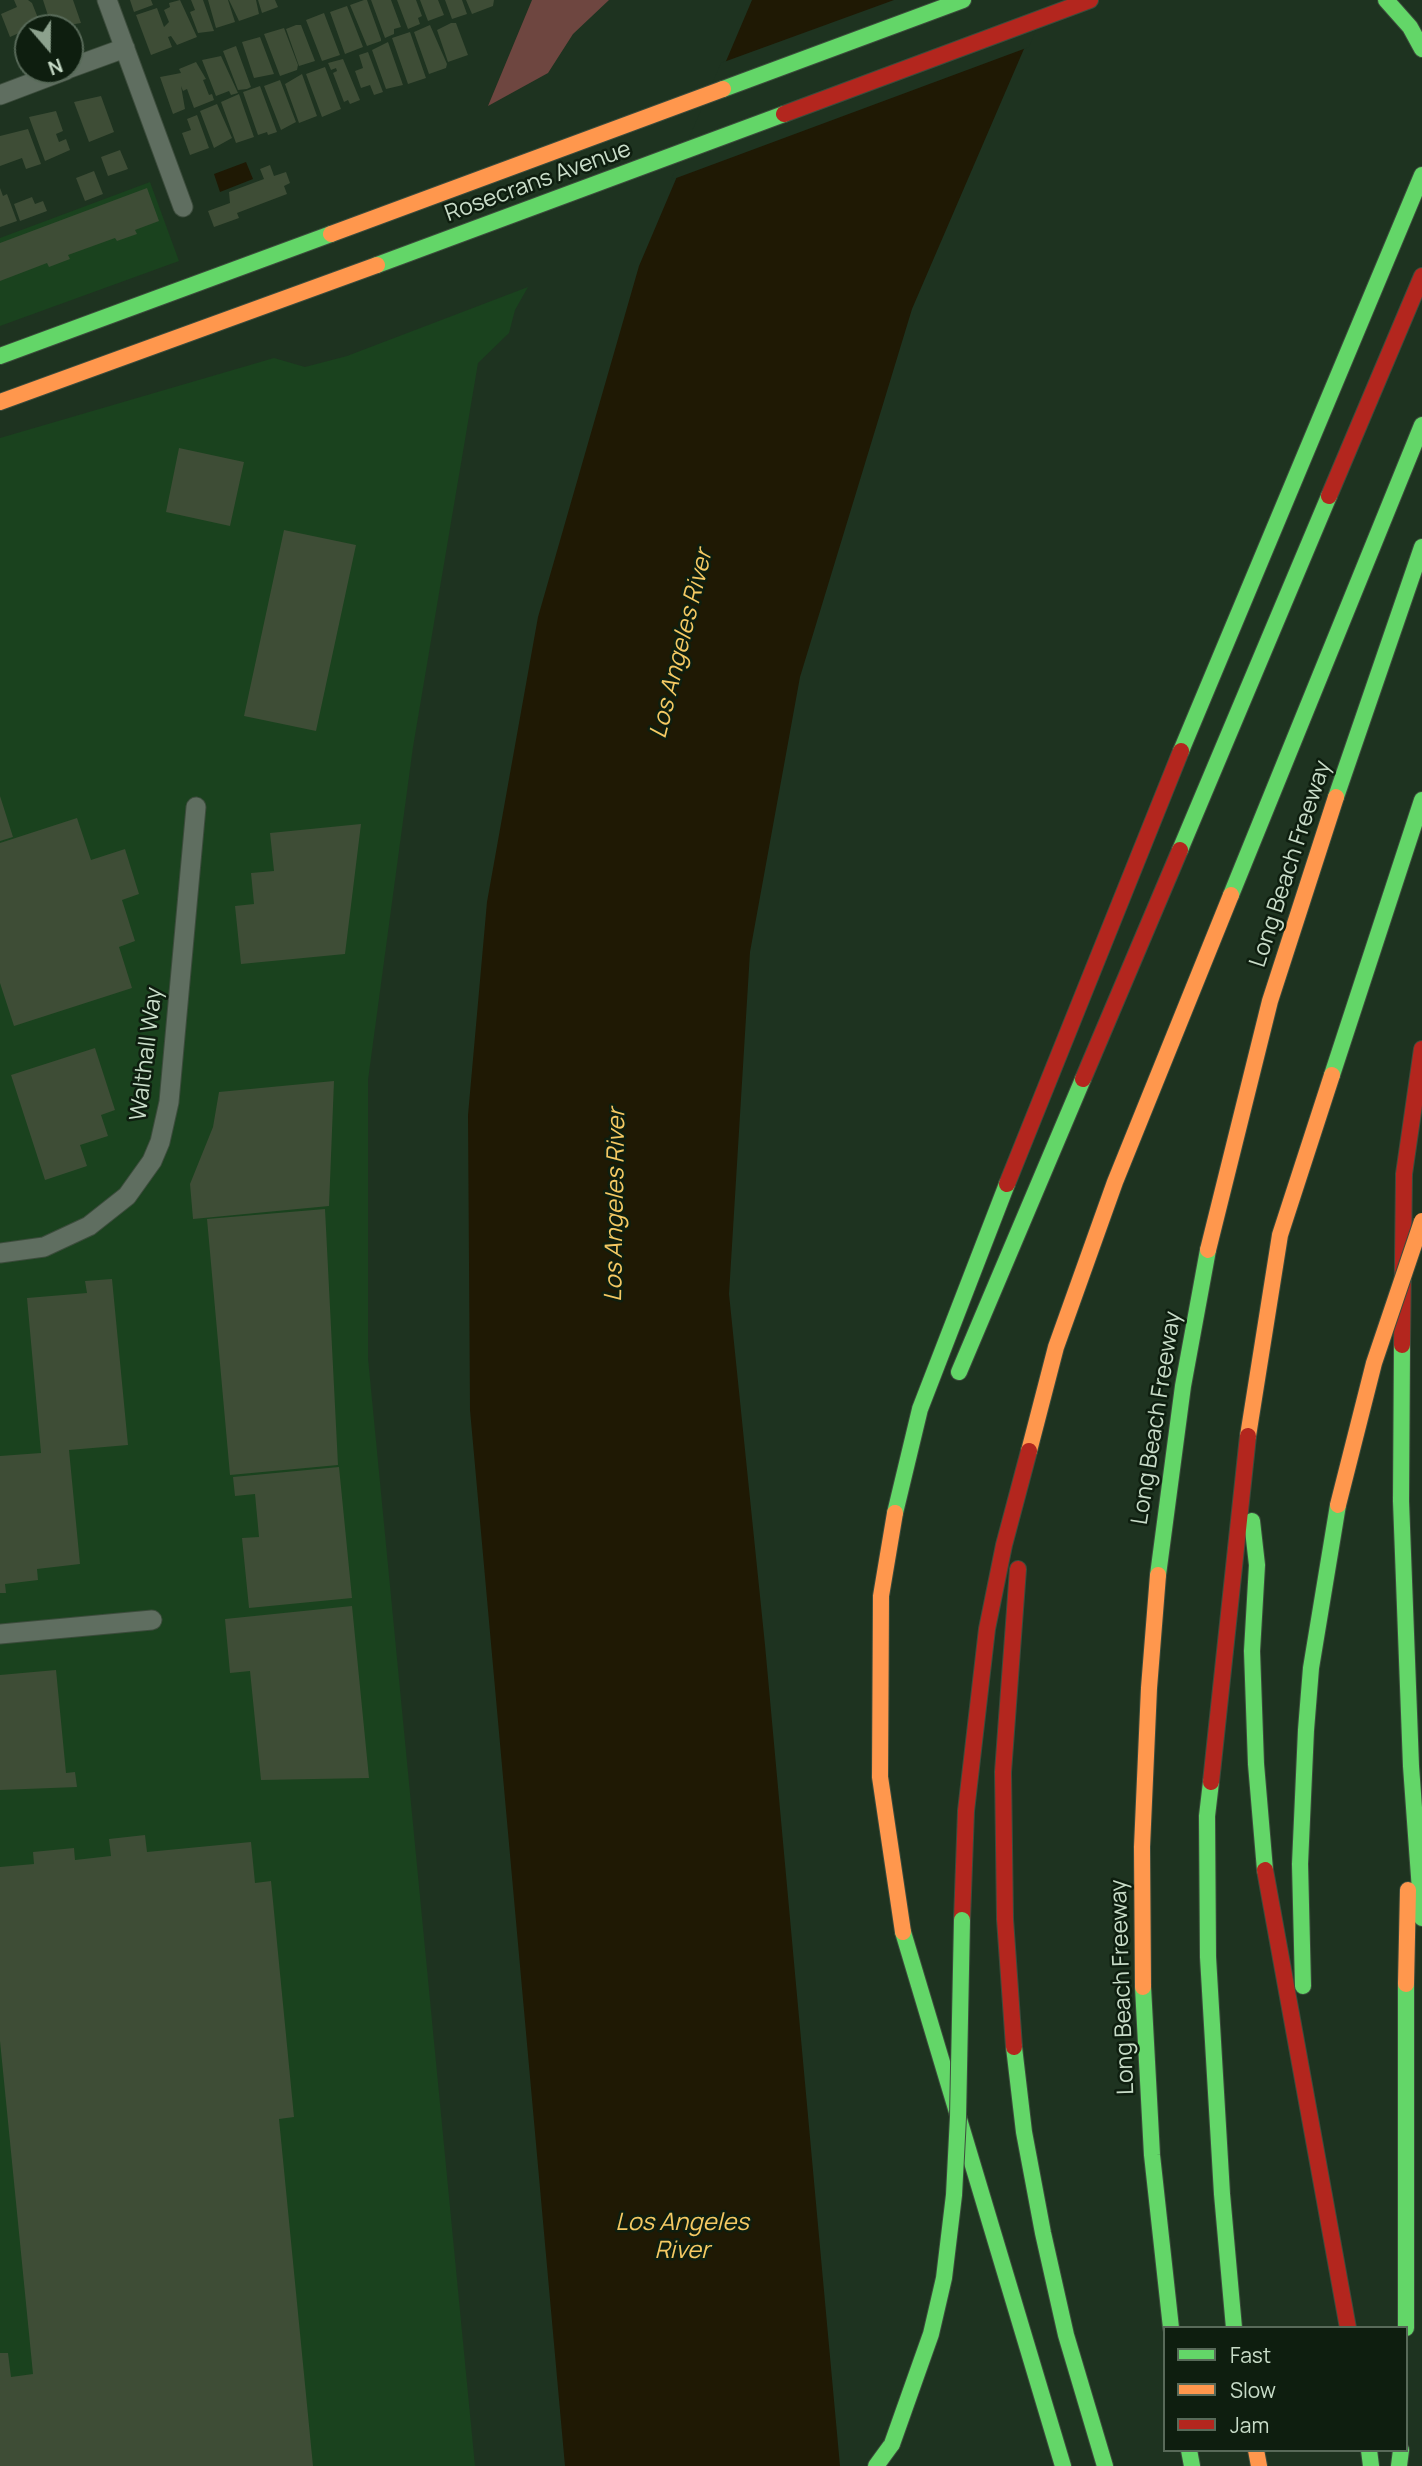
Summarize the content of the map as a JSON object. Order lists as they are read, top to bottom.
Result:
{
  "streets": {
    "main road": ["Rosecrans Avenue", "Long Beach Freeway"],
    "street": ["Walthall Way"]
  },
  "water": ["Los Angeles River"],
  "legend": ["Fast", "Slow", "Jam"],
  "north": "bottom"
}
